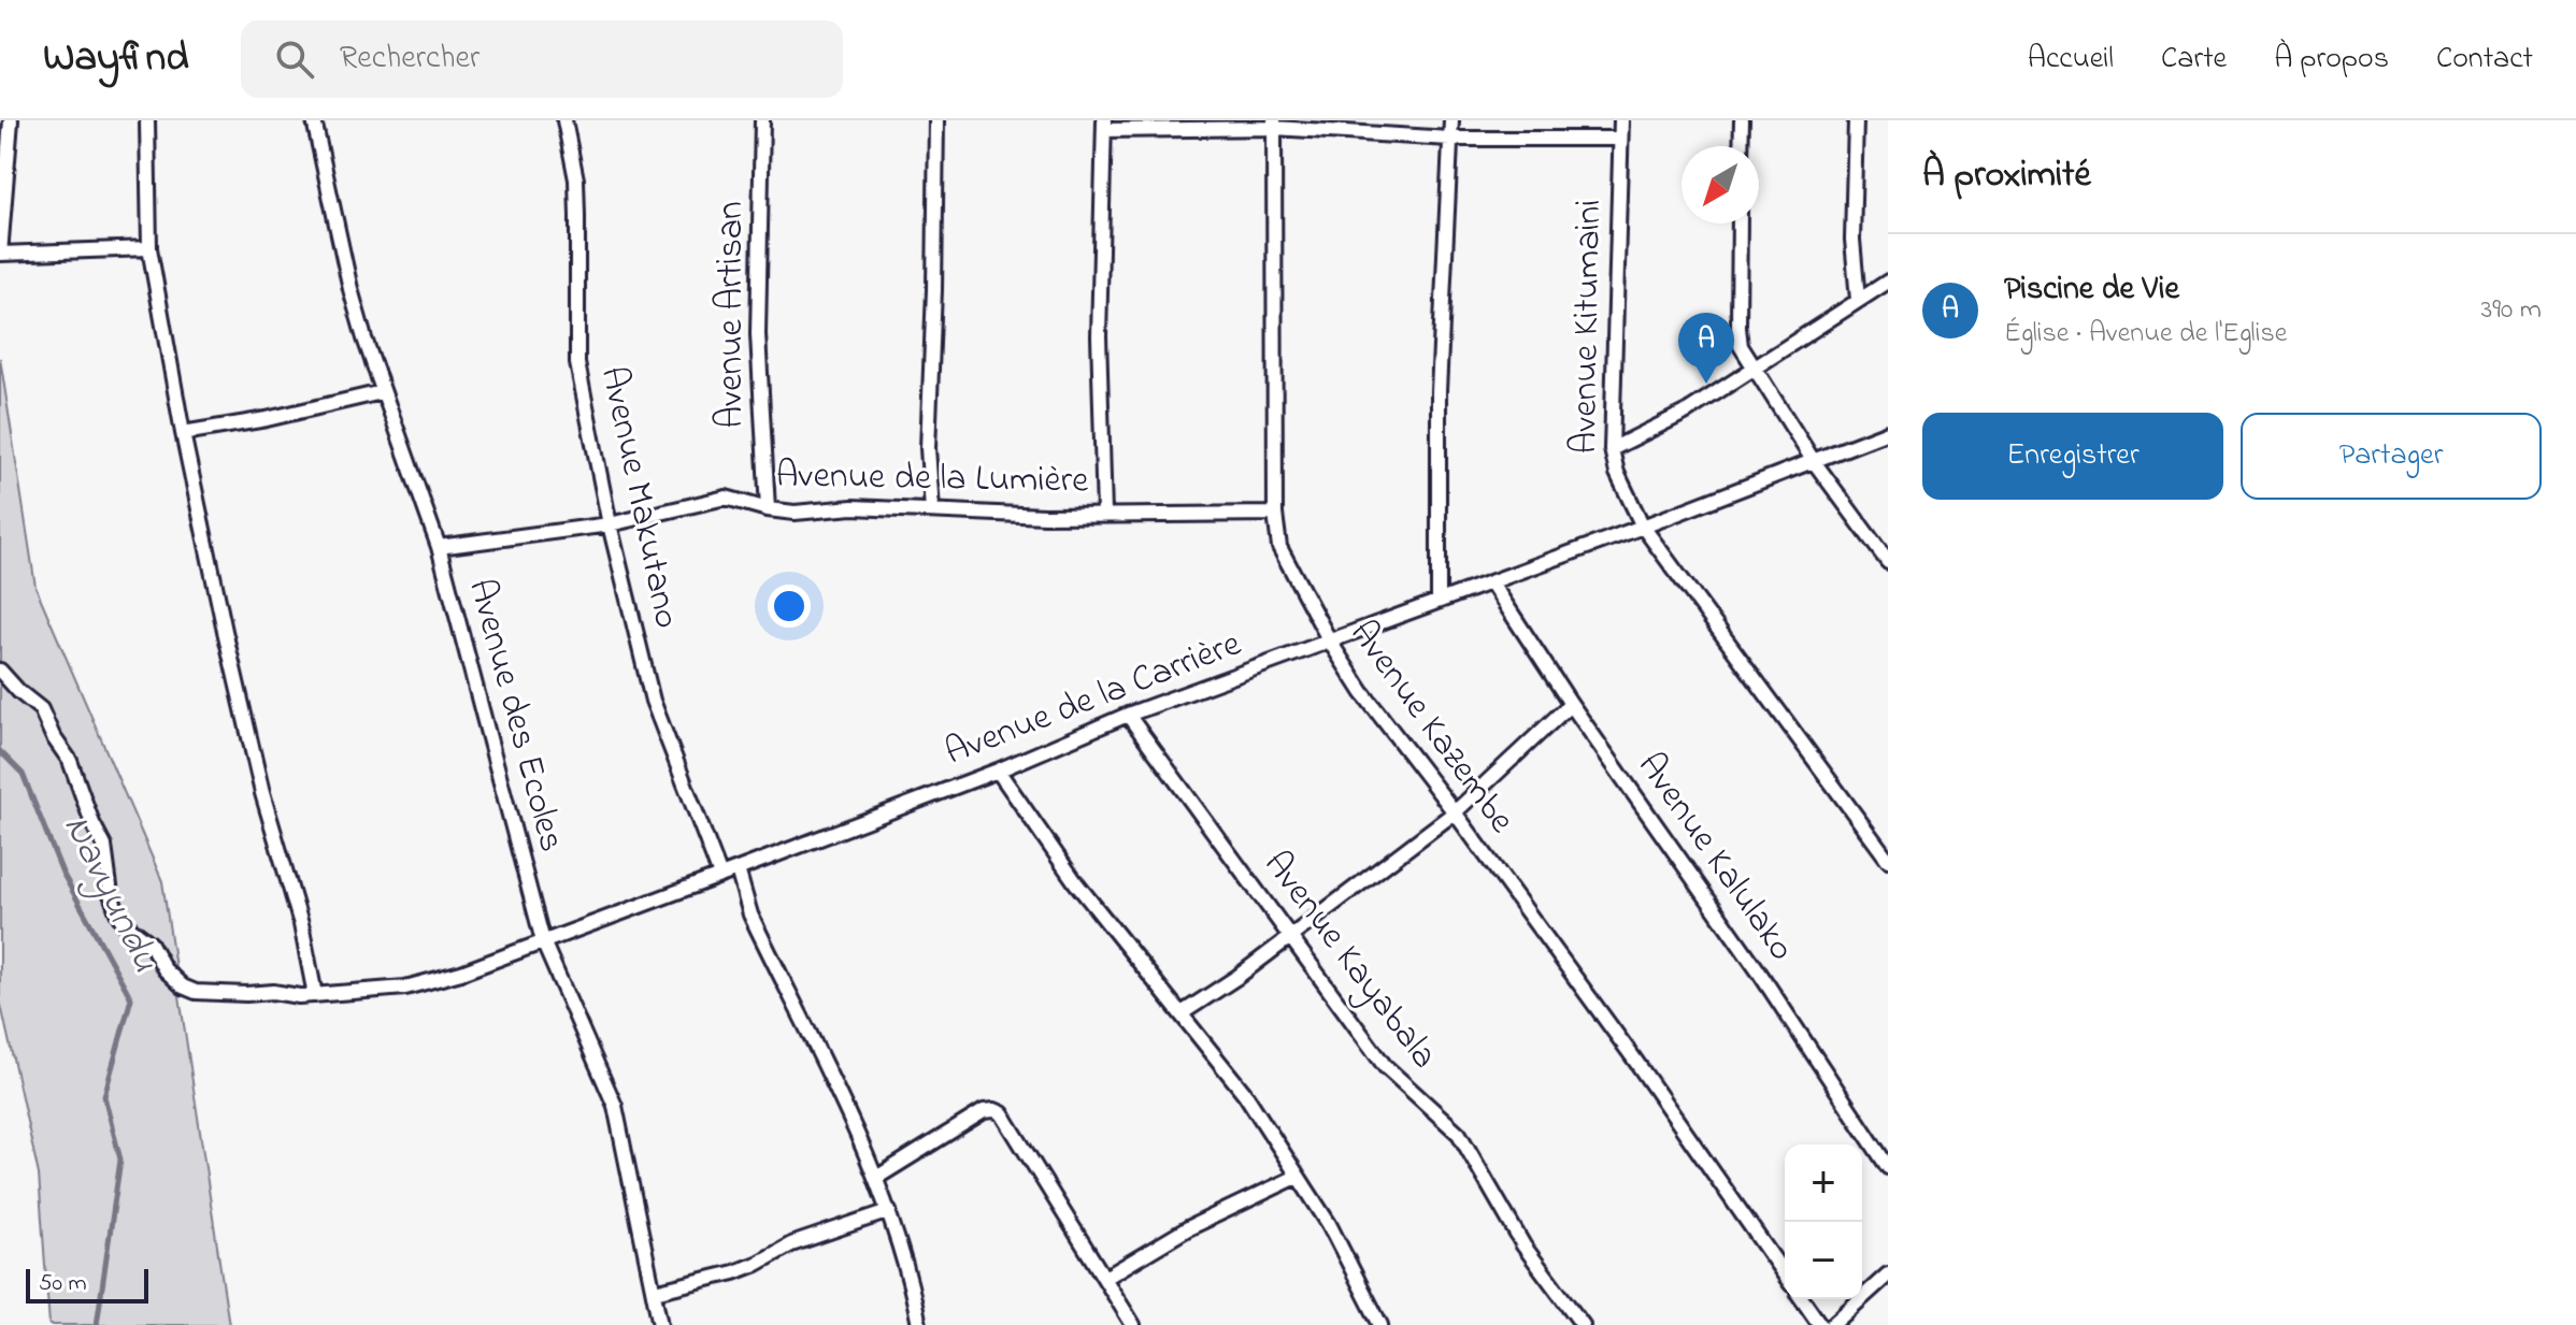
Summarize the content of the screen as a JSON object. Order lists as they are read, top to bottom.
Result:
{
  "streets": {
    "street": [
      "Avenue Artisan",
      "Avenue Kitumaini",
      "Avenue de la Lumière",
      "Avenue Makutano",
      "Avenue de la Carrière",
      "Avenue des Ecoles",
      "Avenue Kazembe",
      "Avenue Kalulako",
      "Avenue Kayabala"
    ]
  },
  "crossings": [
    ["Avenue Artisan", "Avenue de la Lumière"],
    ["Avenue Kitumaini", "Avenue de la Carrière"],
    ["Avenue de la Lumière", "Avenue Makutano"],
    ["Avenue de la Lumière", "Avenue des Ecoles"],
    ["Avenue de la Lumière", "Avenue Kazembe"],
    ["Avenue Makutano", "Avenue de la Carrière"],
    ["Avenue de la Carrière", "Avenue des Ecoles"],
    ["Avenue de la Carrière", "Avenue Kazembe"],
    ["Avenue de la Carrière", "Avenue Kalulako"],
    ["Avenue de la Carrière", "Avenue Kayabala"]
  ],
  "water": ["Navyundu"],
  "scale_bar": "50 m",
  "north": "bottom left",
  "page": {
    "header": "Wayfind",
    "search": "Rechercher",
    "nav": [
      "Accueil",
      "Carte",
      "À propos",
      "Contact"
    ],
    "heading": "À proximité",
    "list": [
      {
        "mark": "A",
        "name": "Piscine de Vie",
        "note": "Église · Avenue de l'Eglise",
        "value": "390 m"
      }
    ],
    "pins": "A",
    "buttons": ["Enregistrer", "Partager"],
    "map_buttons": ["+", "−"],
    "scale": "50 m"
  }
}
